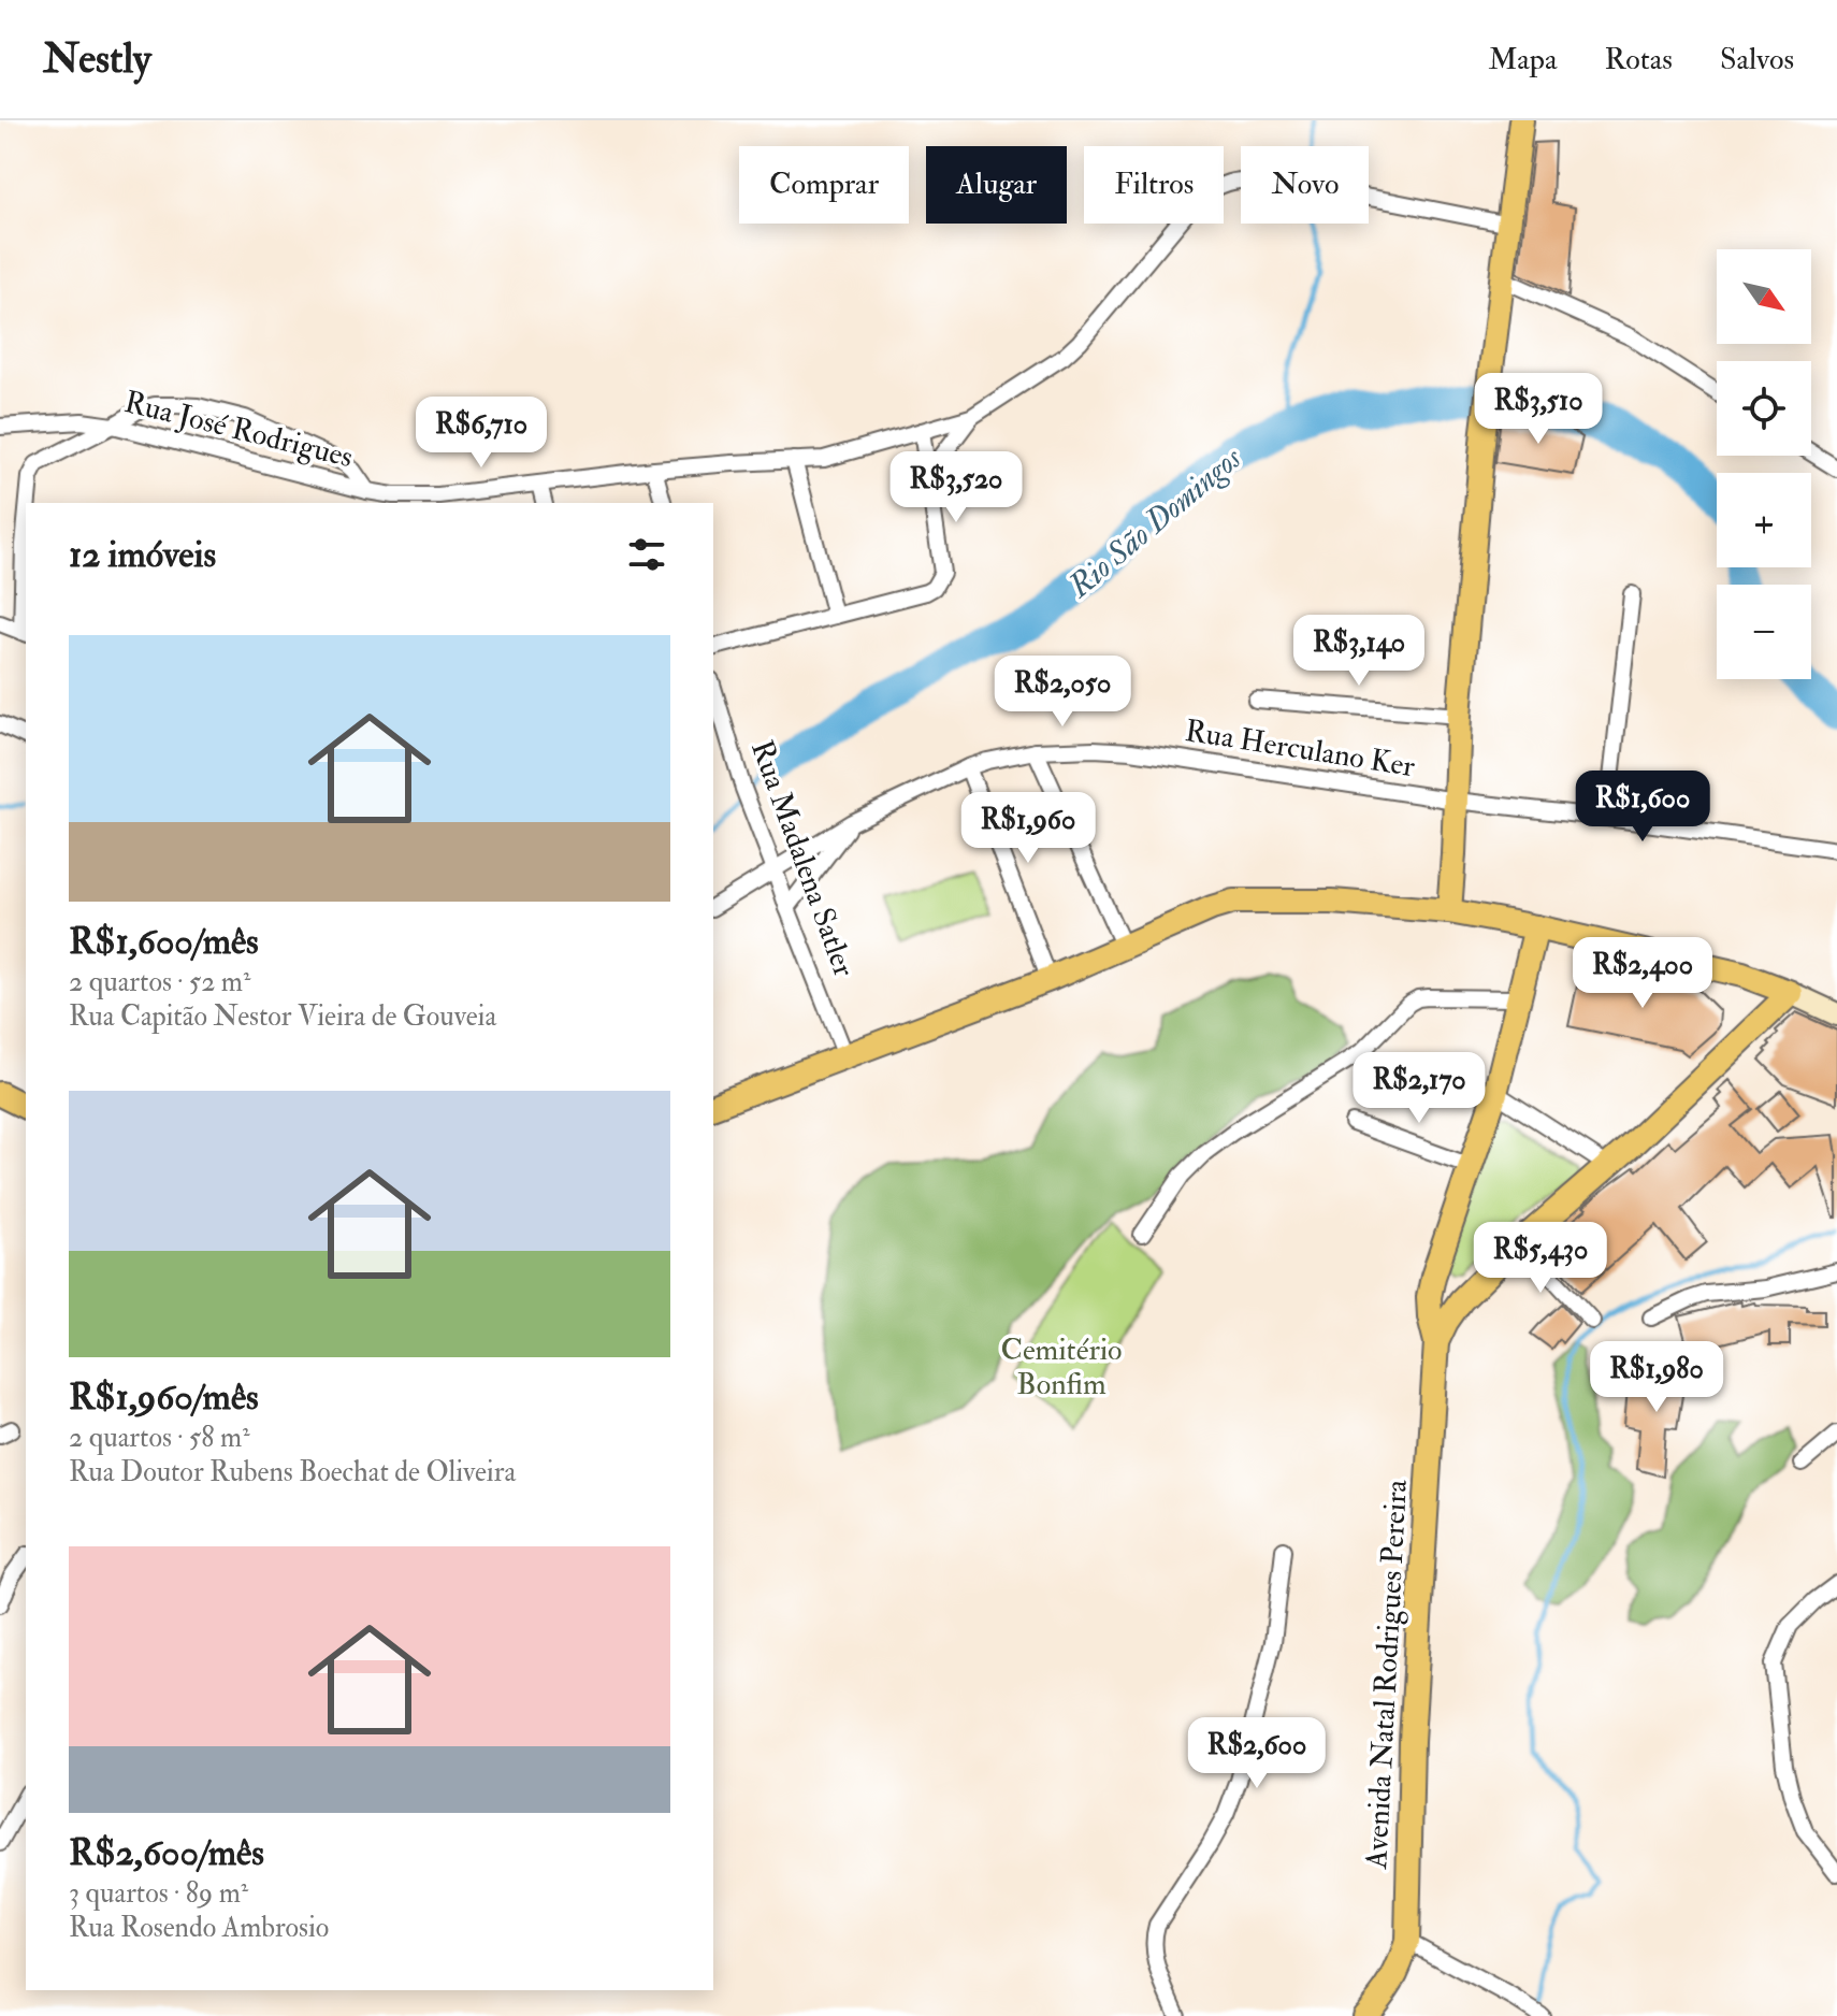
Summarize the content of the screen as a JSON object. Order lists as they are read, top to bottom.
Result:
{
  "streets": {
    "main road": ["Avenida Natal Rodrigues Pereira"],
    "street": ["Rua José Rodrigues", "Rua Herculano Ker", "Rua Madalena Satler"]
  },
  "crossings": [
    ["Rua Herculano Ker", "Rua Madalena Satler"]
  ],
  "water": ["Rio São Domingos"],
  "parks": ["Cemitério Bonfim"],
  "north": "bottom right",
  "page": {
    "header": "Nestly",
    "nav": ["Mapa", "Rotas", "Salvos"],
    "chip": [
      "Comprar",
      "Alugar",
      "Filtros",
      "Novo"
    ],
    "map_buttons": ["+", "−"],
    "price": [
      "R$3,510",
      "R$6,710",
      "R$3,520",
      "R$3,140",
      "R$2,050",
      "R$1,600",
      "R$1,960",
      "R$2,400",
      "R$2,170",
      "R$5,430",
      "R$1,980",
      "R$2,600"
    ],
    "heading": "12 imóveis",
    "list": [
      {
        "name": "R$1,600/mês",
        "note": "2 quartos · 52 m² · Rua Capitão Nestor Vieira de Gouveia"
      },
      {
        "name": "R$1,960/mês",
        "note": "2 quartos · 58 m² · Rua Doutor Rubens Boechat de Oliveira"
      },
      {
        "name": "R$2,600/mês",
        "note": "3 quartos · 89 m² · Rua Rosendo Ambrosio"
      }
    ]
  }
}
